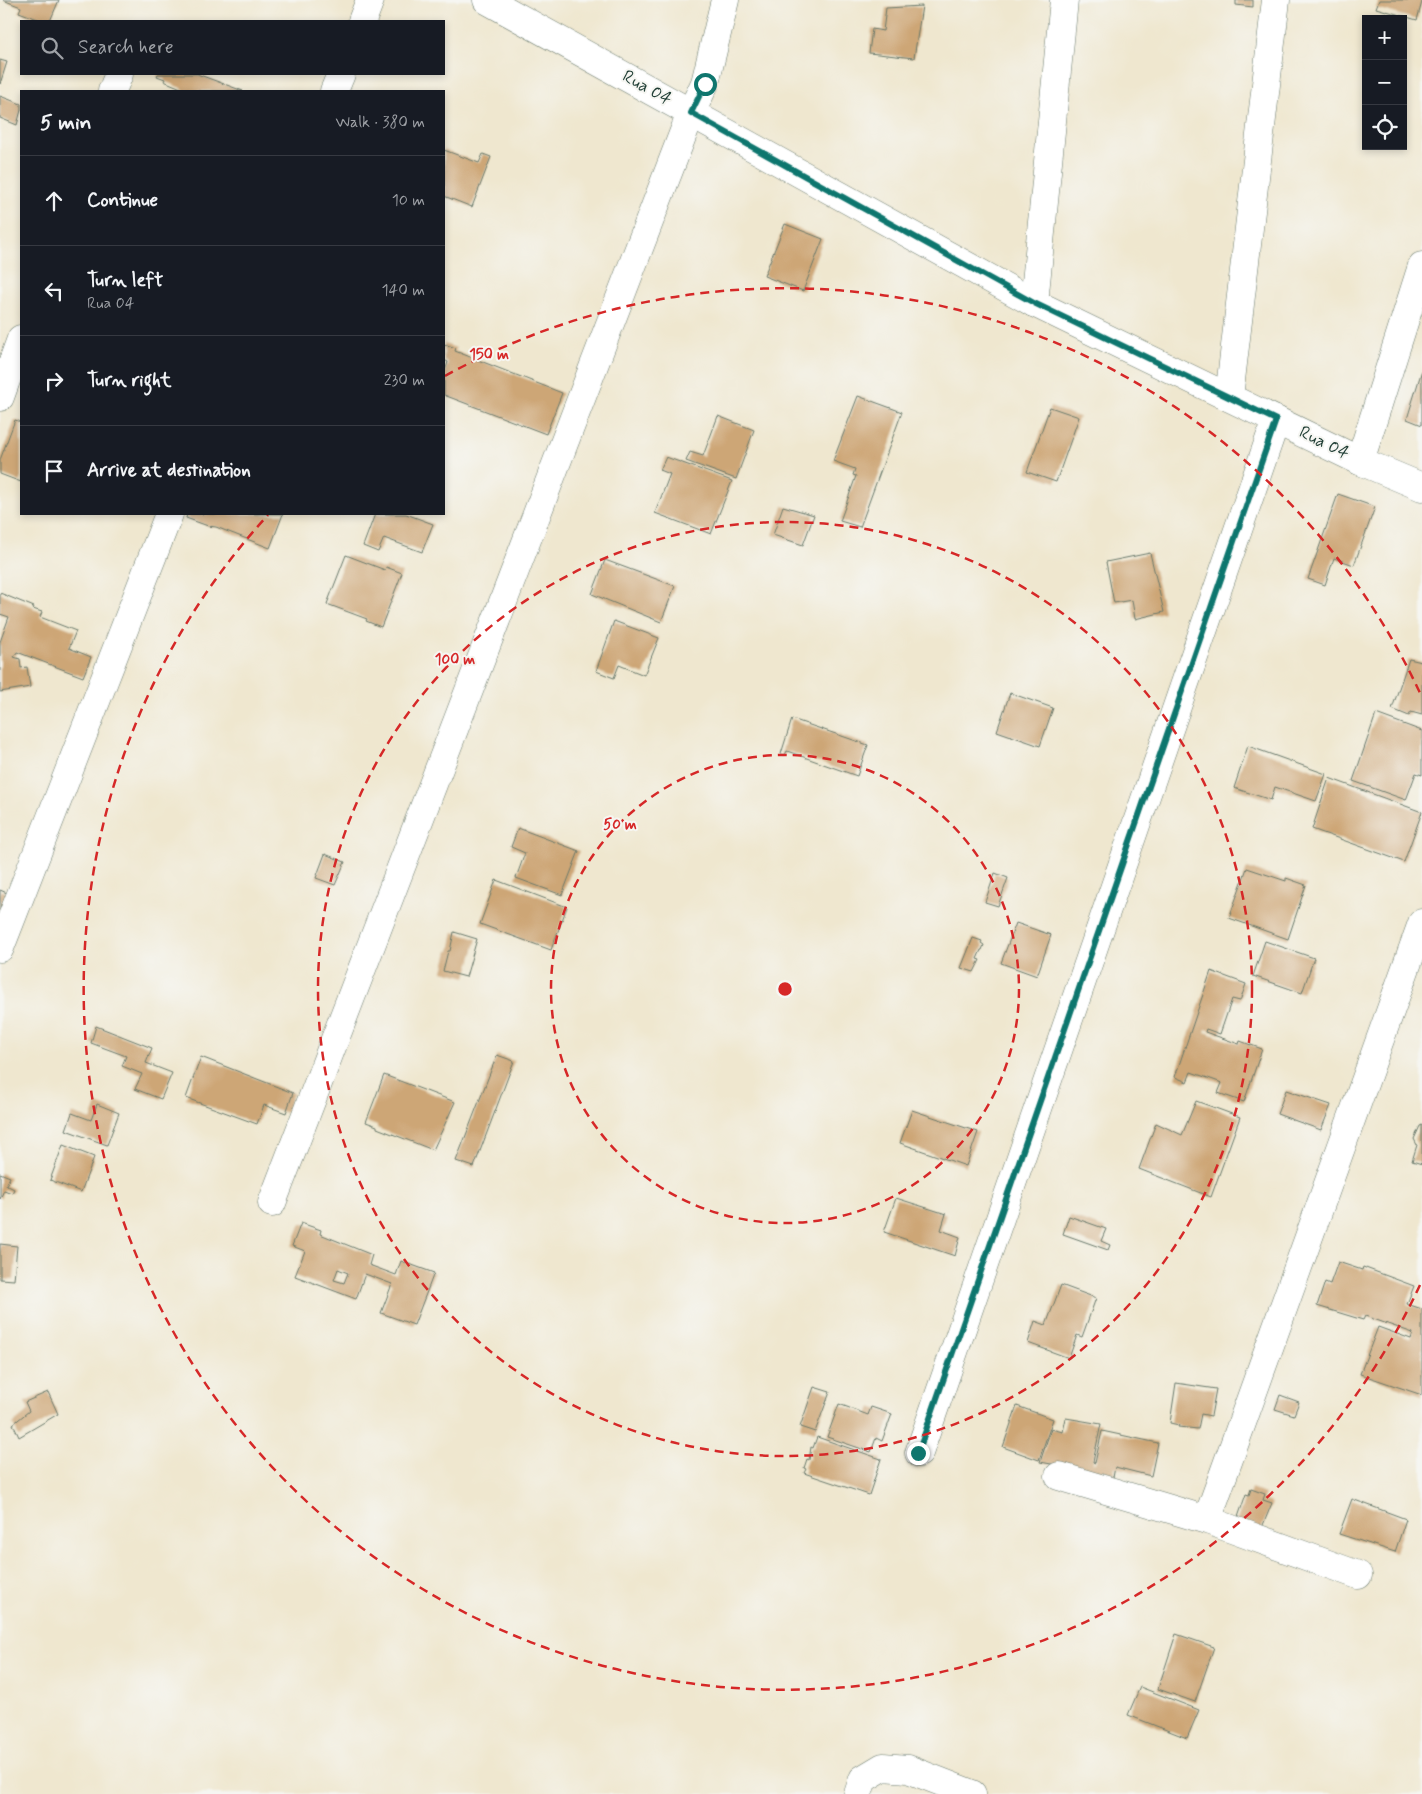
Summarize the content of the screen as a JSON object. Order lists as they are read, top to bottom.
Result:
{
  "streets": {
    "street": ["Rua 04"]
  },
  "page": {
    "map_buttons": ["+", "−"],
    "search": "Search here",
    "heading": ["5 min", "Walk · 380 m"],
    "list": [
      ["Continue", "10 m"],
      ["Turn left", "Rua 04", "140 m"],
      ["Turn right", "230 m"],
      "Arrive at destination"
    ]
  },
  "rings": ["150 m", "100 m", "50 m"]
}
